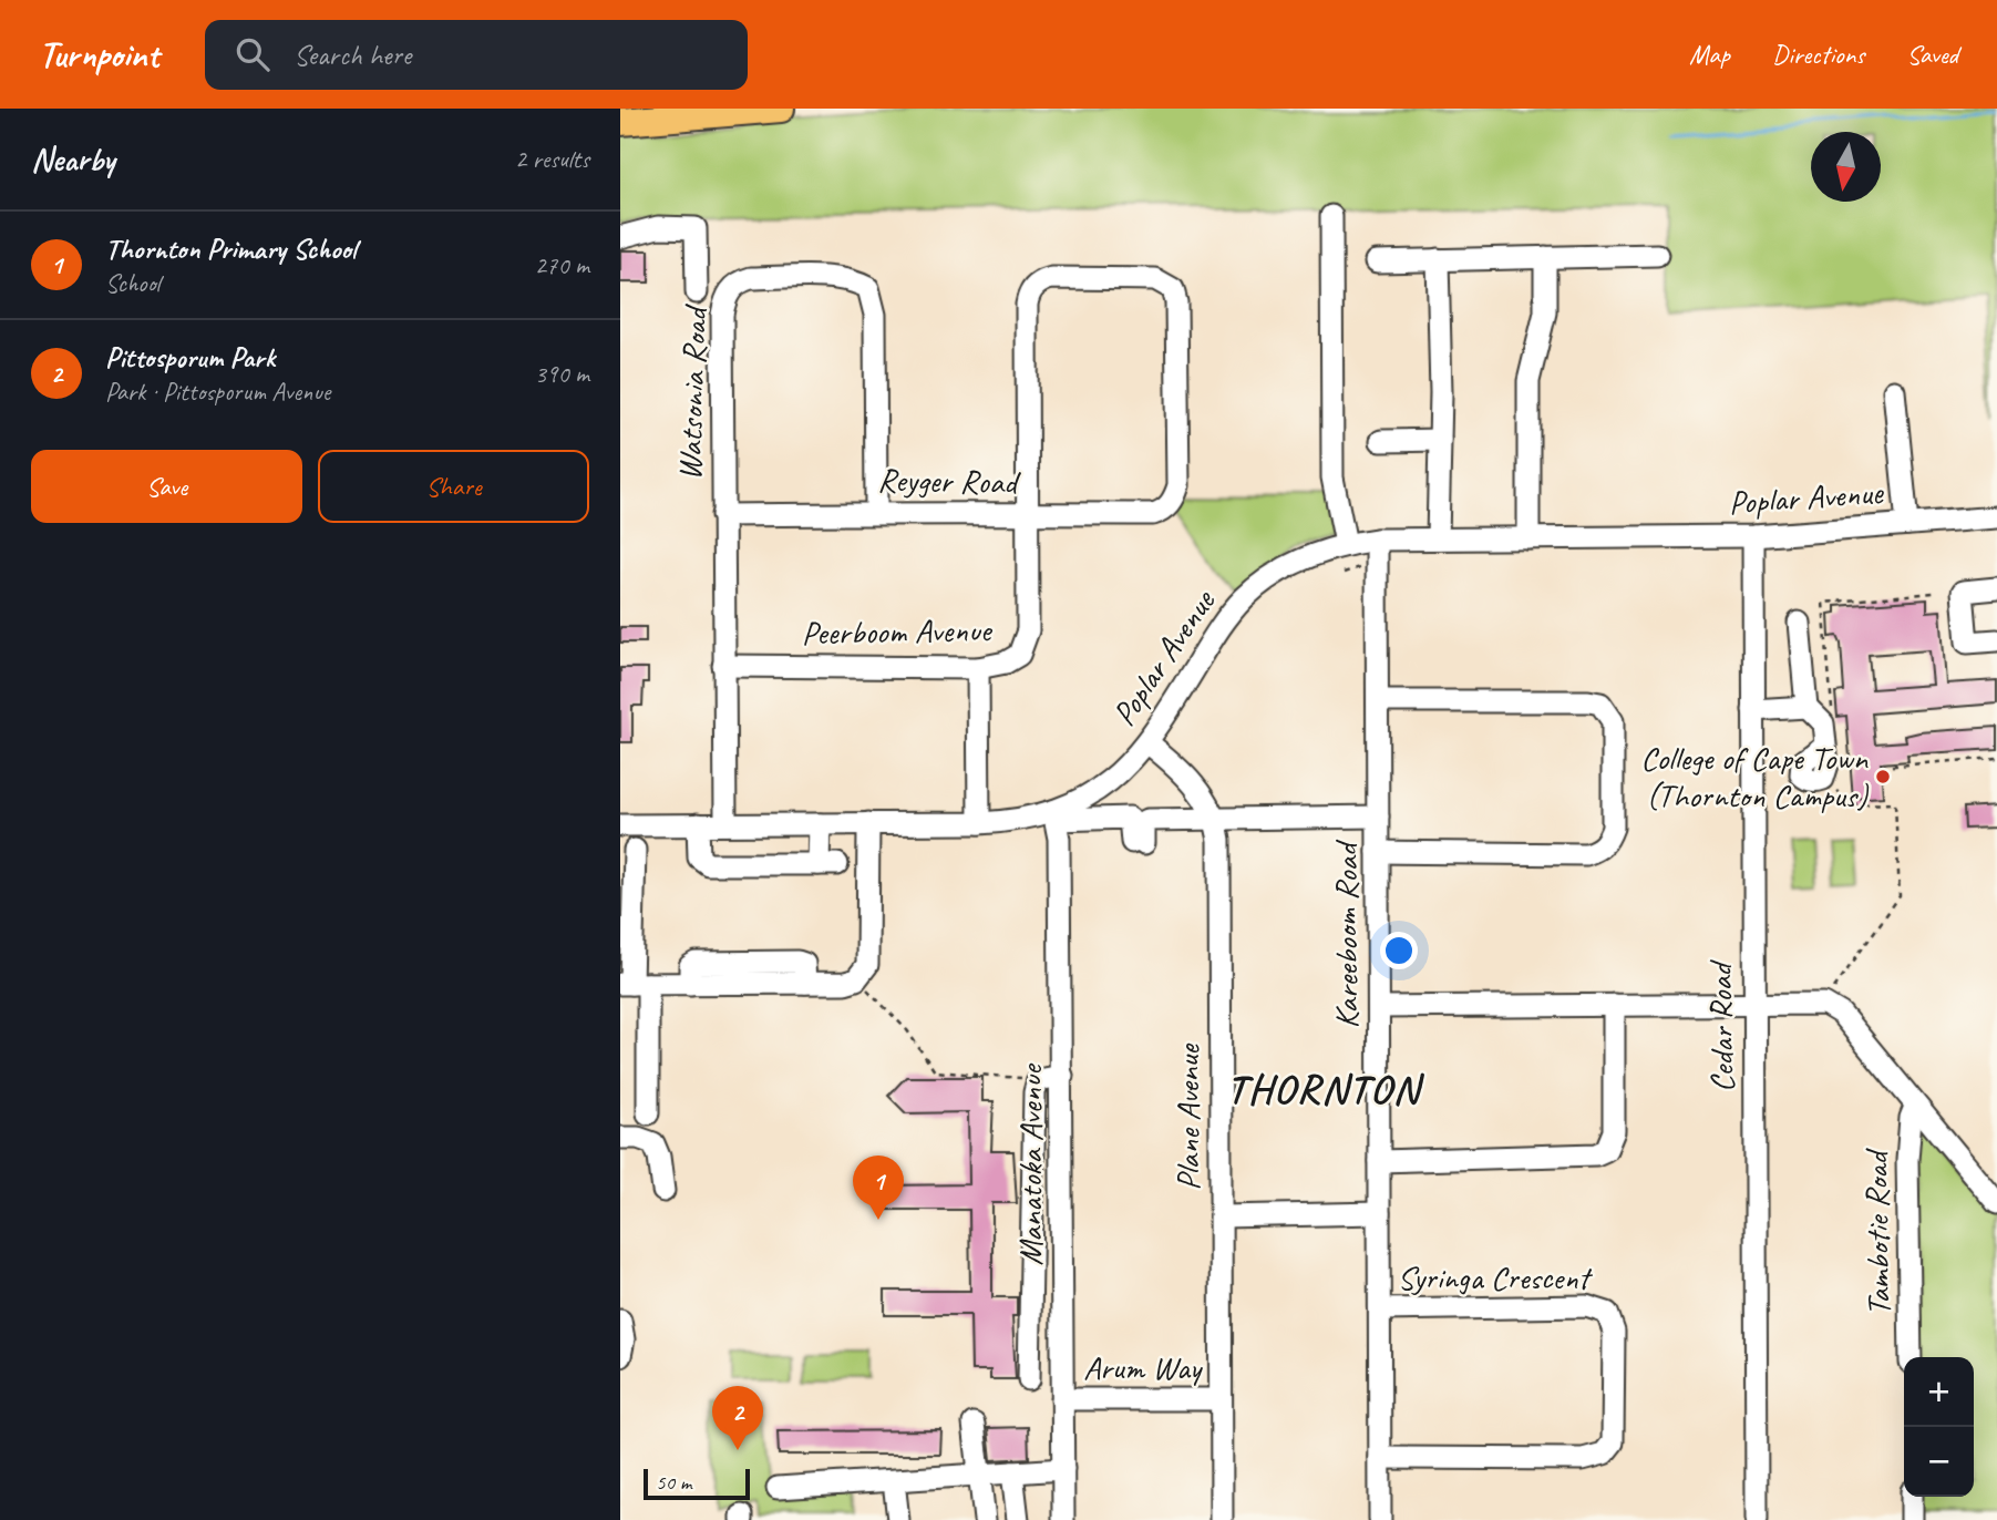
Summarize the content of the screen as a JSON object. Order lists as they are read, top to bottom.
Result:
{
  "streets": {
    "street": [
      "Watsonia Road",
      "Reyger Road",
      "Poplar Avenue",
      "Peerboom Avenue",
      "Kareeboom Road",
      "Cedar Road",
      "Plane Avenue",
      "Manatoka Avenue",
      "Tambotie Road",
      "Syringa Crescent",
      "Arum Way"
    ]
  },
  "crossings": [
    ["Watsonia Road", "Reyger Road"],
    ["Watsonia Road", "Poplar Avenue"],
    ["Watsonia Road", "Peerboom Avenue"],
    ["Reyger Road", "Peerboom Avenue"],
    ["Poplar Avenue", "Kareeboom Road"],
    ["Poplar Avenue", "Cedar Road"],
    ["Poplar Avenue", "Plane Avenue"],
    ["Poplar Avenue", "Manatoka Avenue"],
    ["Kareeboom Road", "Syringa Crescent"],
    ["Plane Avenue", "Arum Way"],
    ["Manatoka Avenue", "Arum Way"]
  ],
  "districts": ["THORNTON"],
  "places": ["College of Cape Town (Thornton Campus)"],
  "scale_bar": "50 m",
  "north": "bottom",
  "page": {
    "header": "Turnpoint",
    "search": "Search here",
    "nav": ["Map", "Directions", "Saved"],
    "heading": ["Nearby", "2 results"],
    "list": [
      {
        "mark": "1",
        "name": "Thornton Primary School",
        "note": "School",
        "value": "270 m"
      },
      {
        "mark": "2",
        "name": "Pittosporum Park",
        "note": "Park · Pittosporum Avenue",
        "value": "390 m"
      }
    ],
    "buttons": ["Save", "Share"],
    "pins": ["1", "2"],
    "map_buttons": ["+", "−"],
    "scale": "50 m"
  }
}
